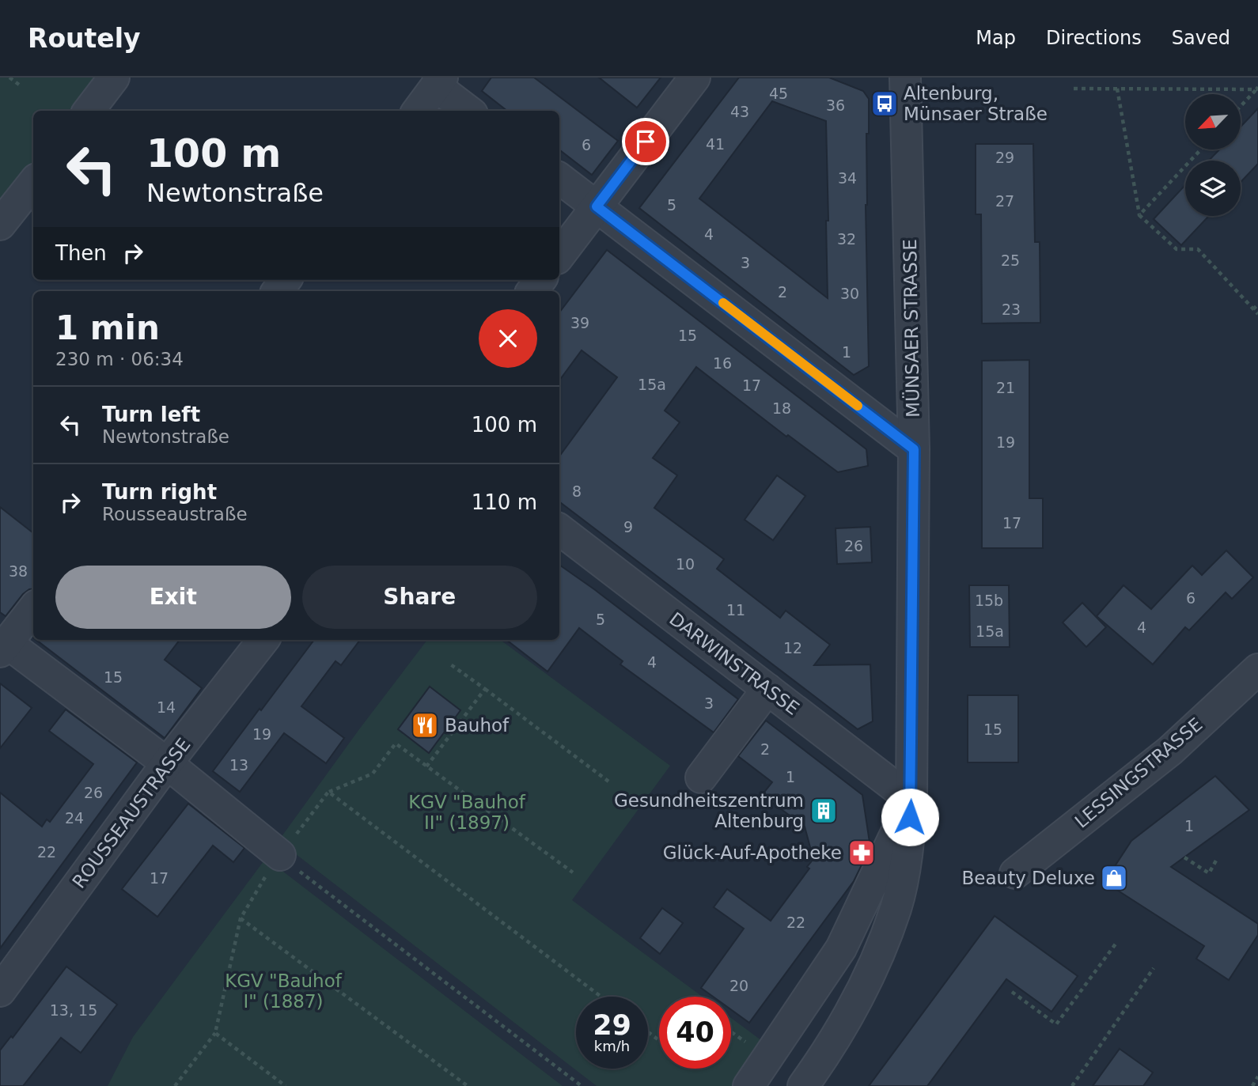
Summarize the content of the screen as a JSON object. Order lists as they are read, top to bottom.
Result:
{
  "streets": {
    "street": [
      "MÜNSAER STRASSE",
      "DARWINSTRASSE",
      "LESSINGSTRASSE",
      "ROUSSEAUSTRASSE"
    ]
  },
  "crossings": [
    ["MÜNSAER STRASSE", "DARWINSTRASSE"]
  ],
  "parks": ["KGV \"Bauhof II\" (1897)", "KGV \"Bauhof I\" (1887)"],
  "places": {
    "bus stop": ["Altenburg, Münsaer Straße"],
    "restaurant": ["Bauhof"],
    "building": ["Gesundheitszentrum Altenburg"],
    "pharmacy": ["Glück-Auf-Apotheke"],
    "shop": ["Beauty Deluxe"]
  },
  "house_numbers": [
    "45",
    "36",
    "43",
    "41",
    "6",
    "29",
    "34",
    "27",
    "5",
    "4",
    "32",
    "25",
    "3",
    "2",
    "30",
    "23",
    "39",
    "15",
    "1",
    "16",
    "15a",
    "17",
    "21",
    "18",
    "19",
    "8",
    "17",
    "9",
    "26",
    "10",
    "38",
    "6",
    "15b",
    "11",
    "5",
    "4",
    "15a",
    "12",
    "4",
    "15",
    "3",
    "14",
    "15",
    "19",
    "2",
    "13",
    "1",
    "26",
    "24",
    "1",
    "22",
    "17",
    "22",
    "20",
    "13, 15"
  ],
  "north": "bottom left",
  "page": {
    "header": "Routely",
    "nav": ["Map", "Directions", "Saved"],
    "turn": ["100 m", "Newtonstraße"],
    "then": "Then",
    "heading": ["1 min", "230 m · 06:34"],
    "list": [
      {
        "name": "Turn left",
        "note": "Newtonstraße",
        "value": "100 m"
      },
      {
        "name": "Turn right",
        "note": "Rousseaustraße",
        "value": "110 m"
      }
    ],
    "buttons": ["Exit", "Share"],
    "speed": "29 km/h",
    "limit": "40"
  }
}
